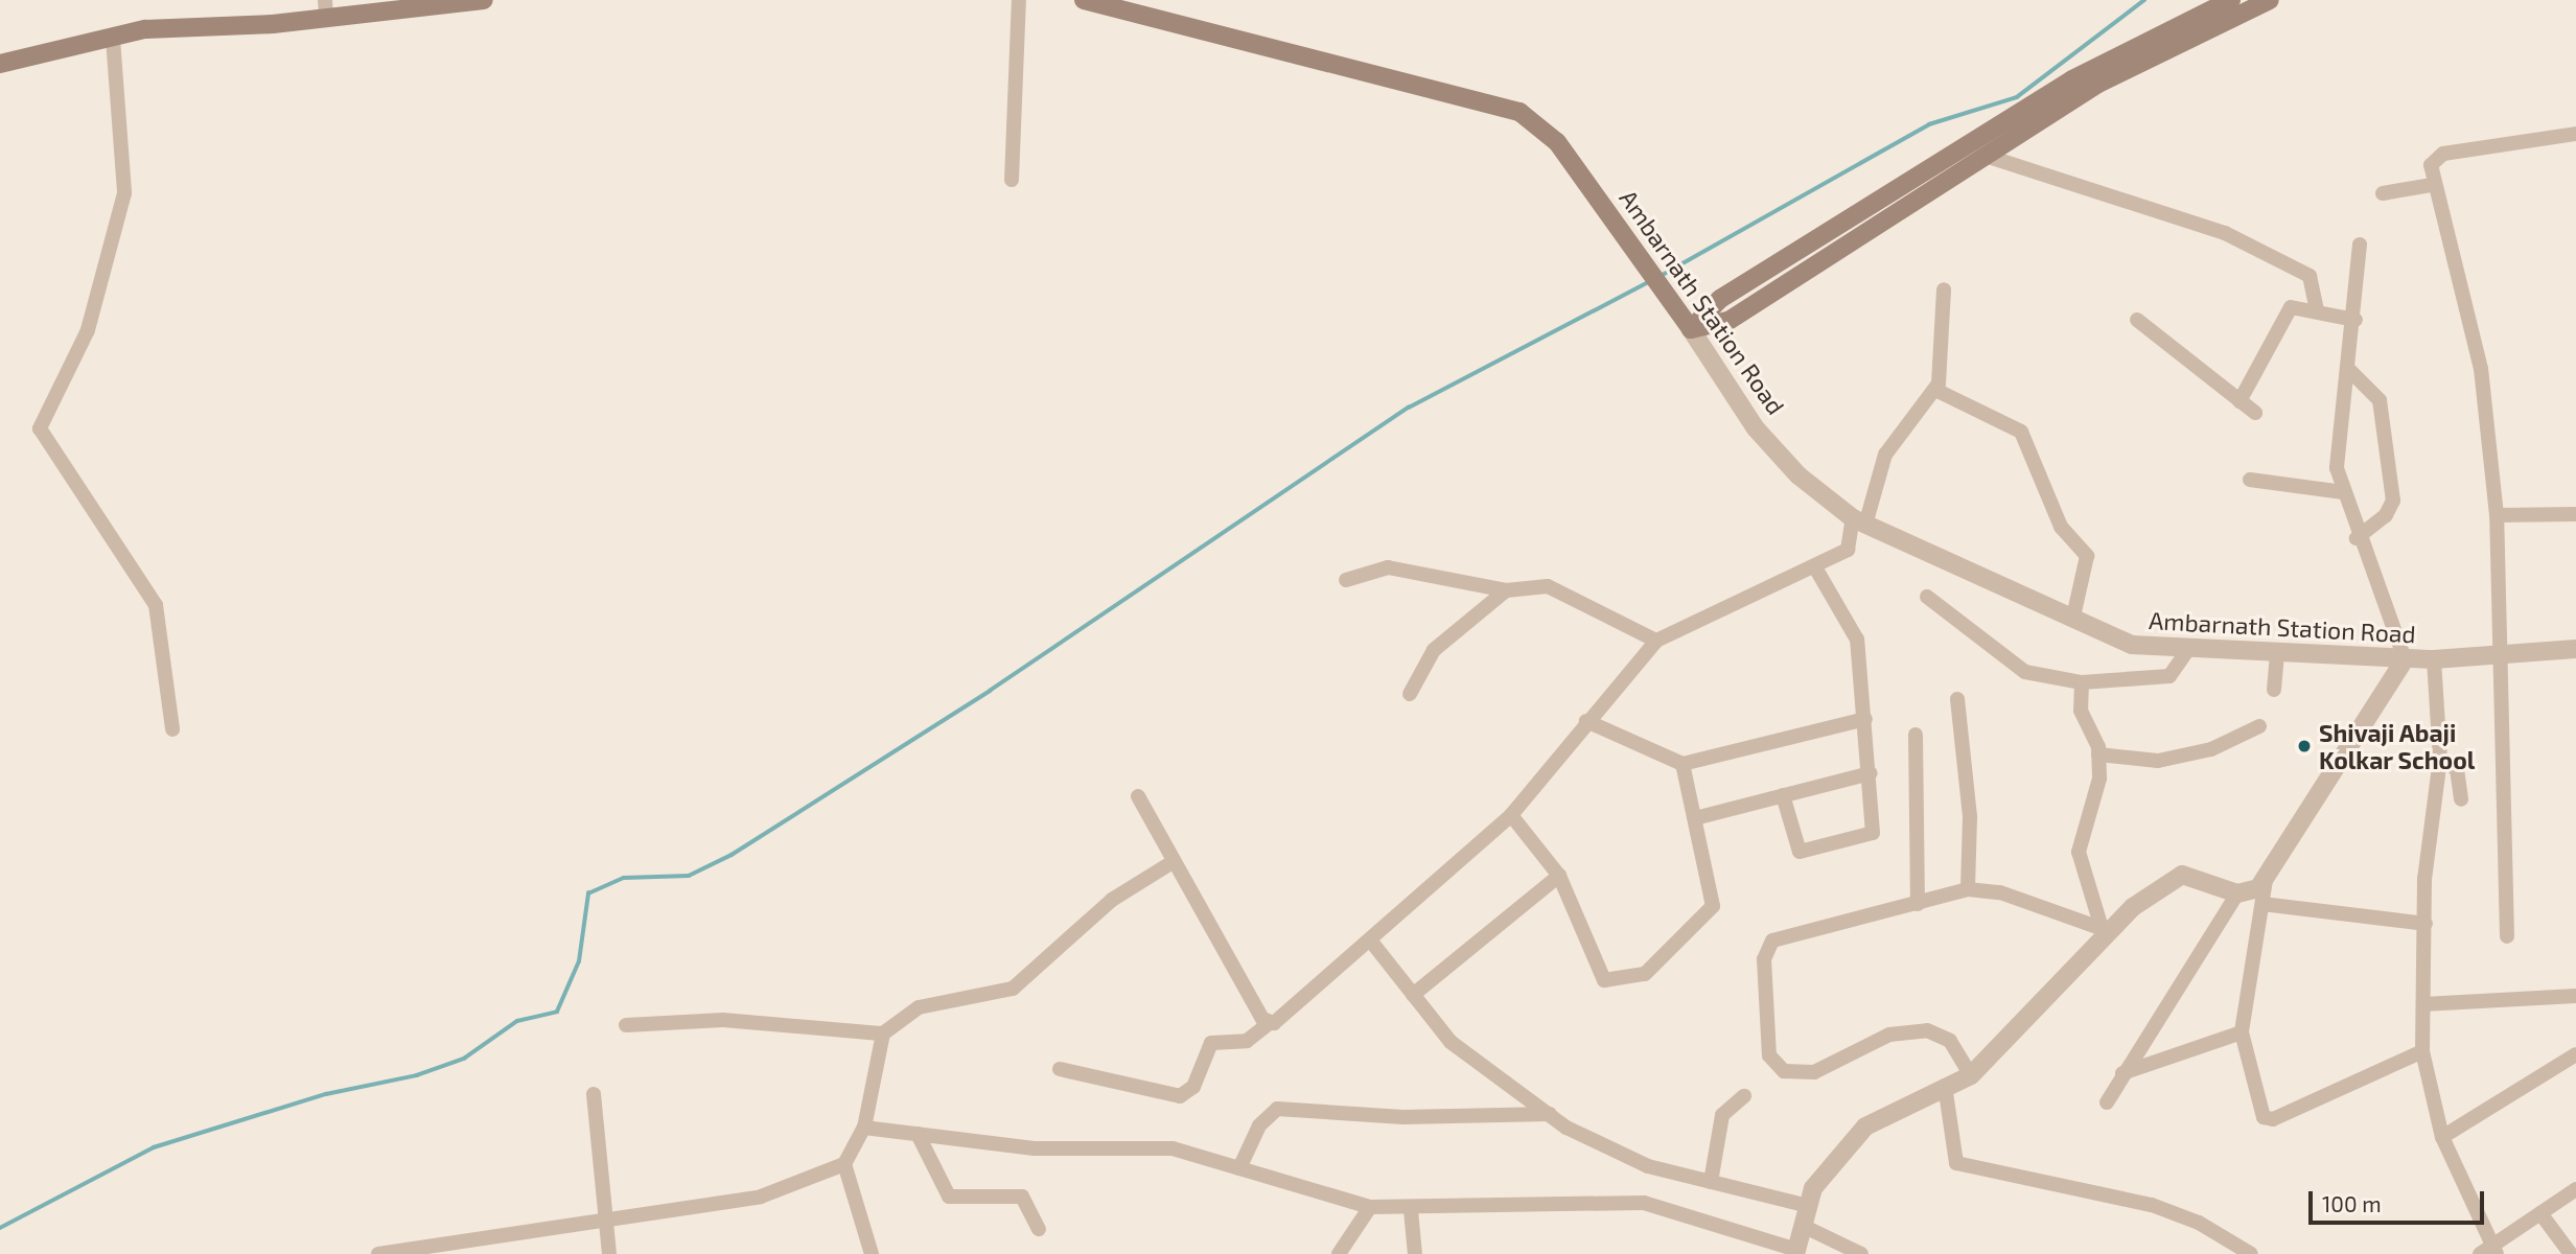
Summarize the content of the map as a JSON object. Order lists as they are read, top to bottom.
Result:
{
  "streets": {
    "main road": ["Ambarnath Station Road"]
  },
  "places": ["Shivaji Abaji Kolkar School"],
  "scale_bar": "100 m"
}
